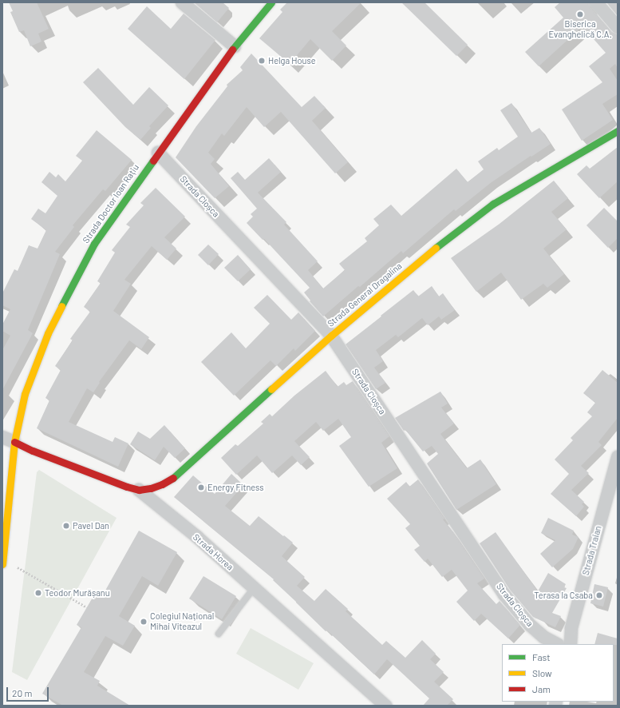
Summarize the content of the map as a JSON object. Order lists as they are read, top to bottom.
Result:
{
  "streets": {
    "main road": ["Strada Doctor Ioan Rațiu", "Strada General Dragalina", "Strada Horea"],
    "street": ["Strada Cloșca", "Strada Traian"]
  },
  "crossings": [
    ["Strada Cloșca", "Strada Doctor Ioan Rațiu"],
    ["Strada Cloșca", "Strada General Dragalina"],
    ["Strada Doctor Ioan Rațiu", "Strada Horea"],
    ["Strada General Dragalina", "Strada Horea"]
  ],
  "places": [
    "Biserica Evanghelică C.A.",
    "Helga House",
    "Energy Fitness",
    "Pavel Dan",
    "Teodor Murășanu",
    "Terasa la Csaba",
    "Colegiul Național Mihai Viteazul"
  ],
  "legend": ["Fast", "Slow", "Jam"],
  "scale_bar": "20 m"
}
